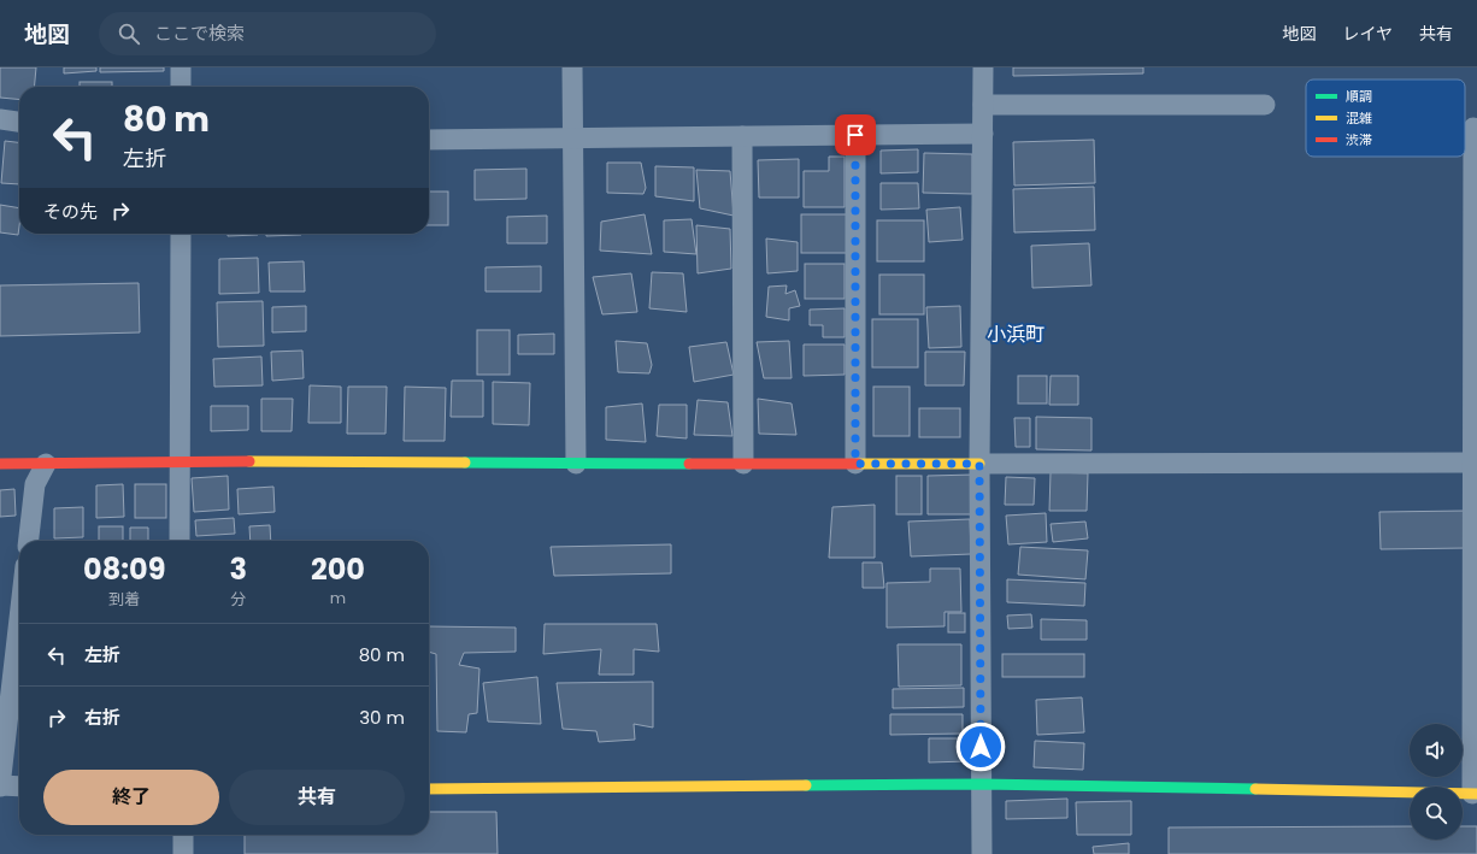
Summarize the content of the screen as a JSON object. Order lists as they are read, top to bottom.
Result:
{
  "districts": ["小浜町"],
  "legend": ["順調", "混雑", "渋滞"],
  "page": {
    "header": "地図",
    "search": "ここで検索",
    "nav": ["地図", "レイヤ", "共有"],
    "turn": ["80 m", "左折"],
    "then": "その先",
    "eta": [
      "08:09",
      "到着",
      "3",
      "分",
      "200",
      "m"
    ],
    "list": [
      {
        "name": "左折",
        "value": "80 m"
      },
      {
        "name": "右折",
        "value": "30 m"
      }
    ],
    "buttons": ["終了", "共有"]
  }
}
